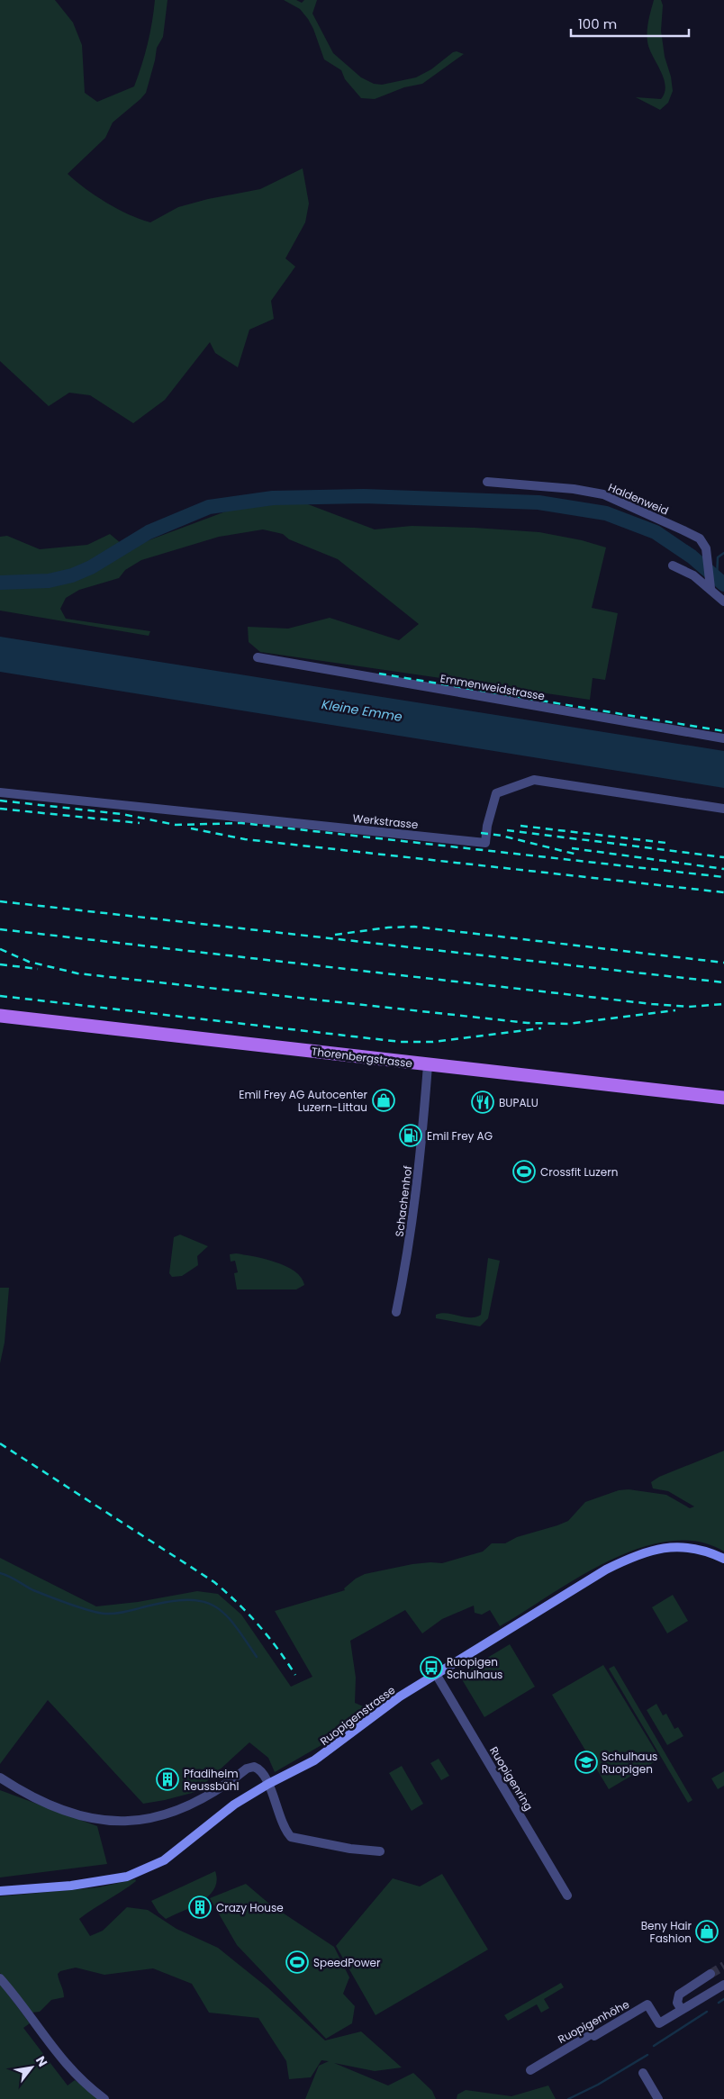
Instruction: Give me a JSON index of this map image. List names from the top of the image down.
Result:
{
  "streets": {
    "main road": ["Thorenbergstrasse"],
    "street": [
      "Haldenweid",
      "Emmenweidstrasse",
      "Werkstrasse",
      "Schachenhof",
      "Ruopigenstrasse",
      "Ruopigenring",
      "Ruopigenhöhe"
    ]
  },
  "crossings": [
    ["Thorenbergstrasse", "Schachenhof"],
    ["Ruopigenstrasse", "Ruopigenring"]
  ],
  "water": ["Kleine Emme"],
  "places": {
    "shop": ["Emil Frey AG Autocenter Luzern-Littau", "Beny Hair Fashion"],
    "restaurant": ["BUPALU"],
    "fuel station": ["Emil Frey AG"],
    "sports": ["Crossfit Luzern", "SpeedPower"],
    "bus stop": ["Ruopigen Schulhaus"],
    "school or university": ["Schulhaus Ruopigen"],
    "building": ["Pfadiheim Reussbühl", "Crazy House"]
  },
  "scale_bar": "100 m",
  "north": "top right"
}
